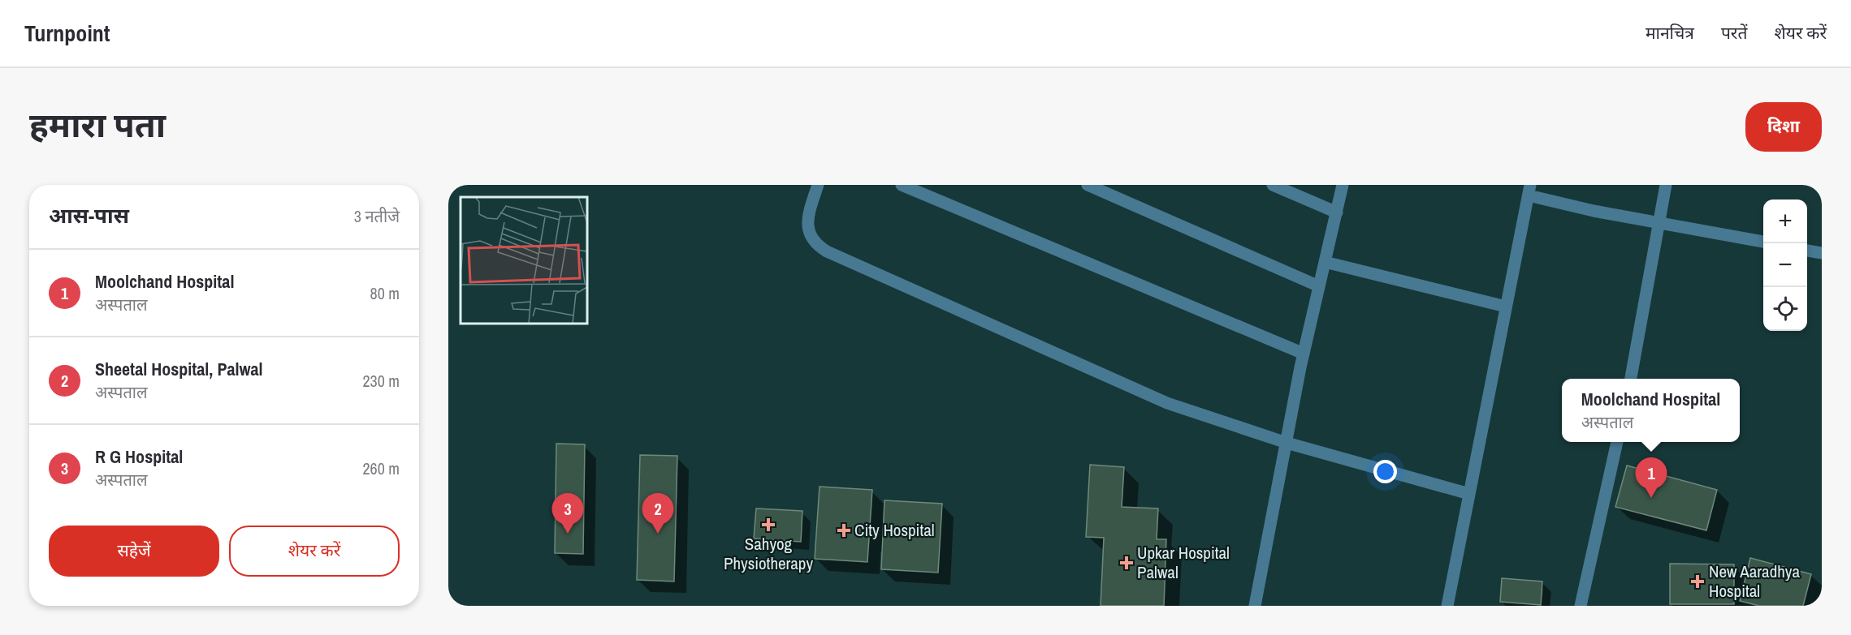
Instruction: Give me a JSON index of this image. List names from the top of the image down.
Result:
{
  "places": {
    "health": [
      "Sahyog Physiotherapy",
      "City Hospital",
      "Upkar Hospital Palwal",
      "New Aaradhya Hospital"
    ]
  },
  "page": {
    "header": "Turnpoint",
    "nav": ["मानचित्र", "परतें", "शेयर करें"],
    "title": "हमारा पता",
    "buttons": [
      "दिशा",
      ["सहेजें", "शेयर करें"]
    ],
    "heading": ["आस-पास", "3 नतीजे"],
    "map_buttons": ["+", "−"],
    "list": [
      {
        "mark": "1",
        "name": "Moolchand Hospital",
        "note": "अस्पताल",
        "value": "80 m"
      },
      {
        "mark": "2",
        "name": "Sheetal Hospital, Palwal",
        "note": "अस्पताल",
        "value": "230 m"
      },
      {
        "mark": "3",
        "name": "R G Hospital",
        "note": "अस्पताल",
        "value": "260 m"
      }
    ],
    "popup": ["Moolchand Hospital", "अस्पताल"],
    "pins": ["1", "2", "3"]
  }
}
